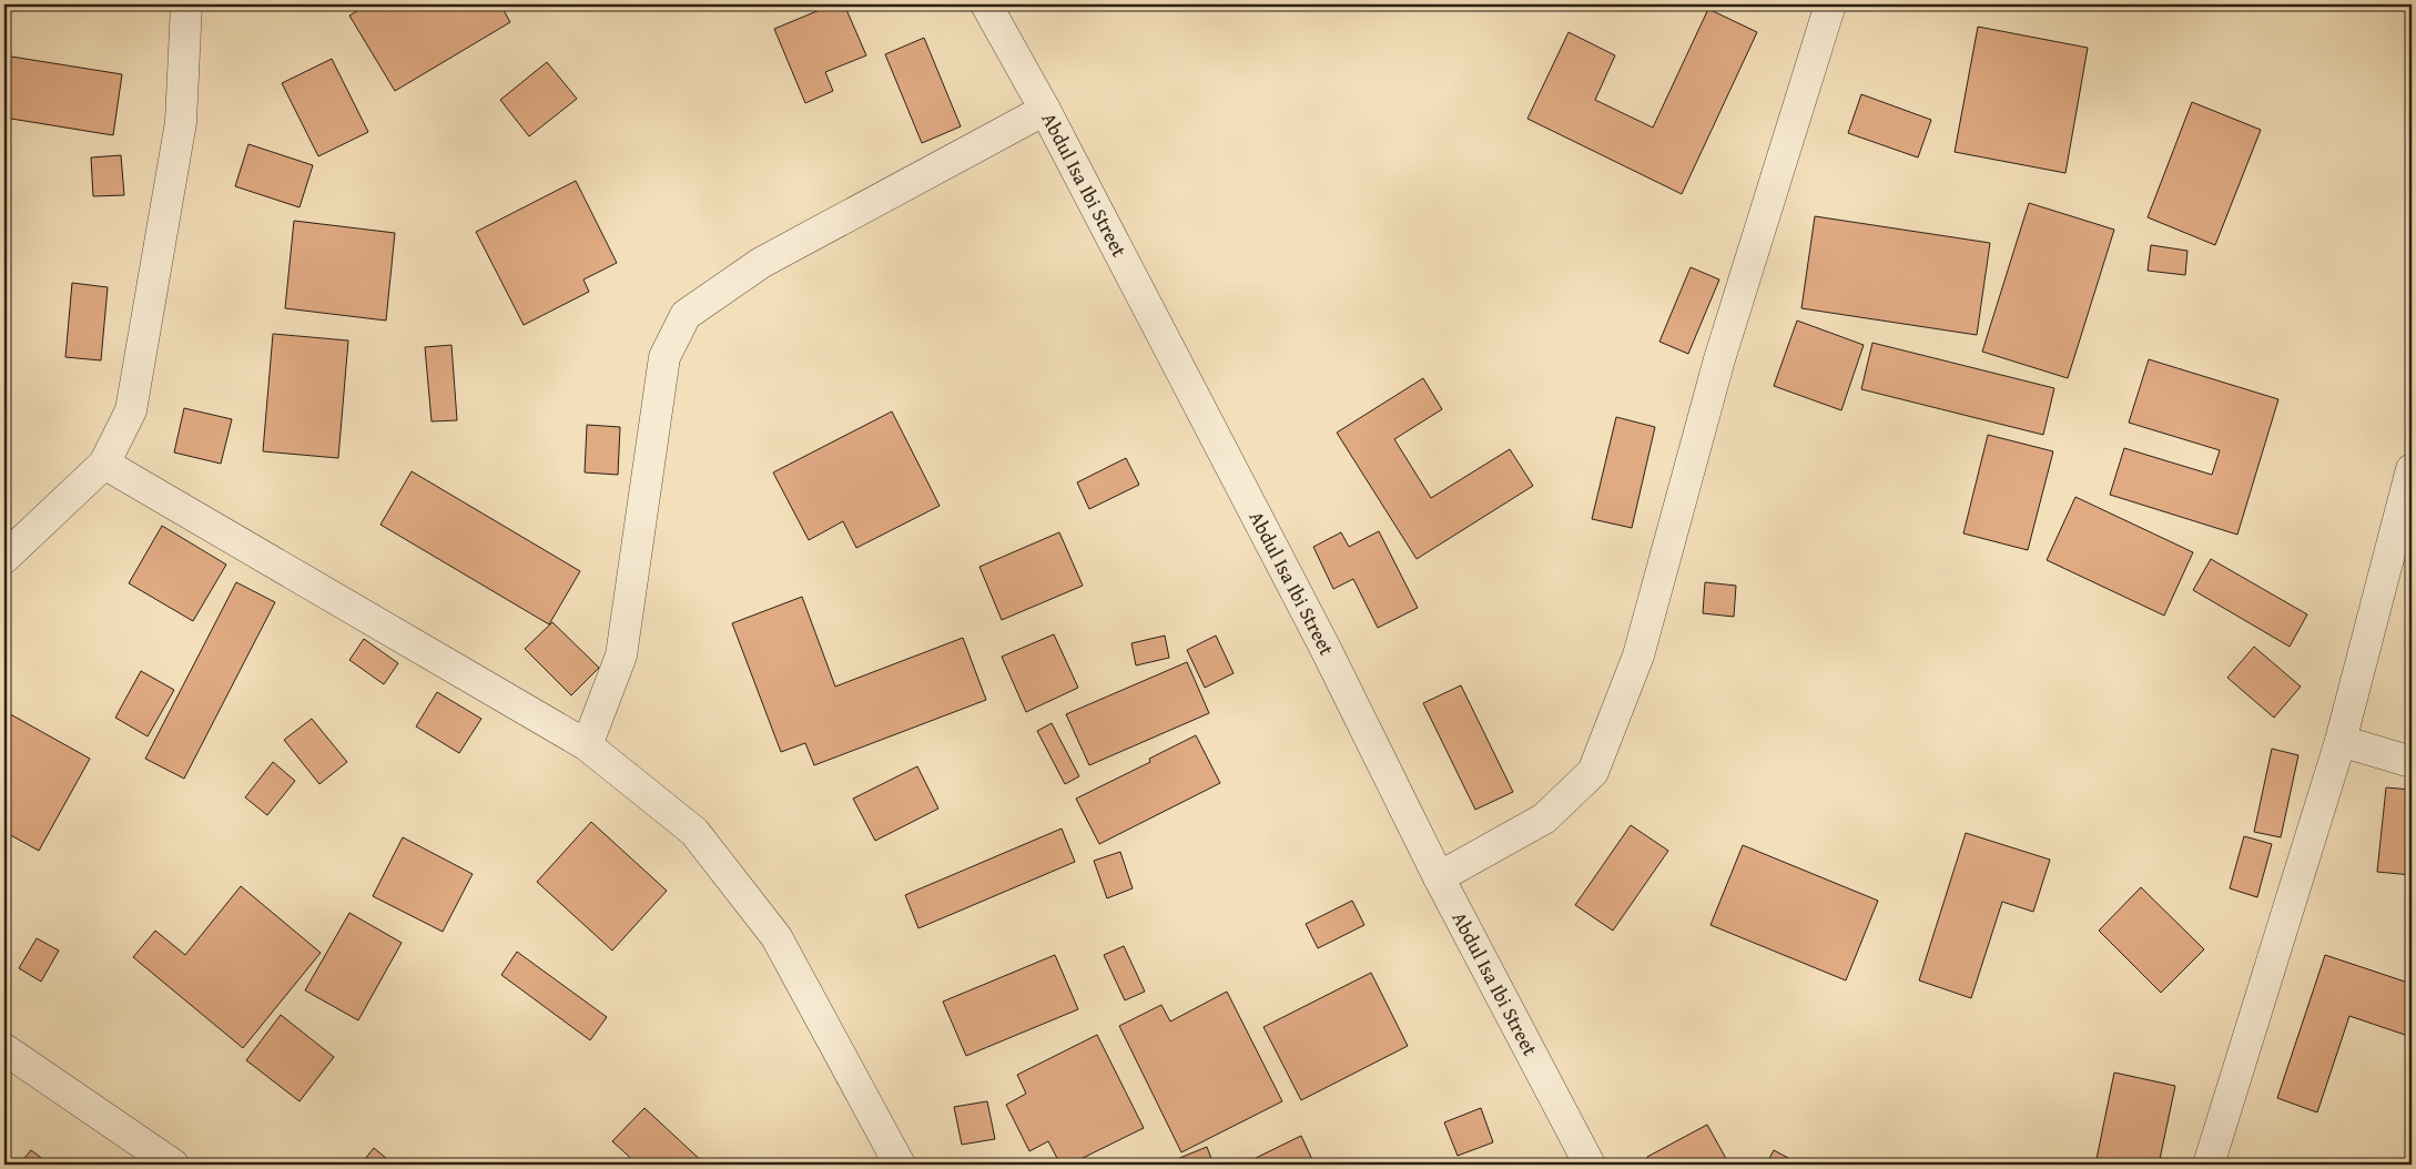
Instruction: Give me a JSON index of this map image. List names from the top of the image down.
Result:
{
  "streets": {
    "street": ["Abdul Isa Ibi Street"]
  }
}
